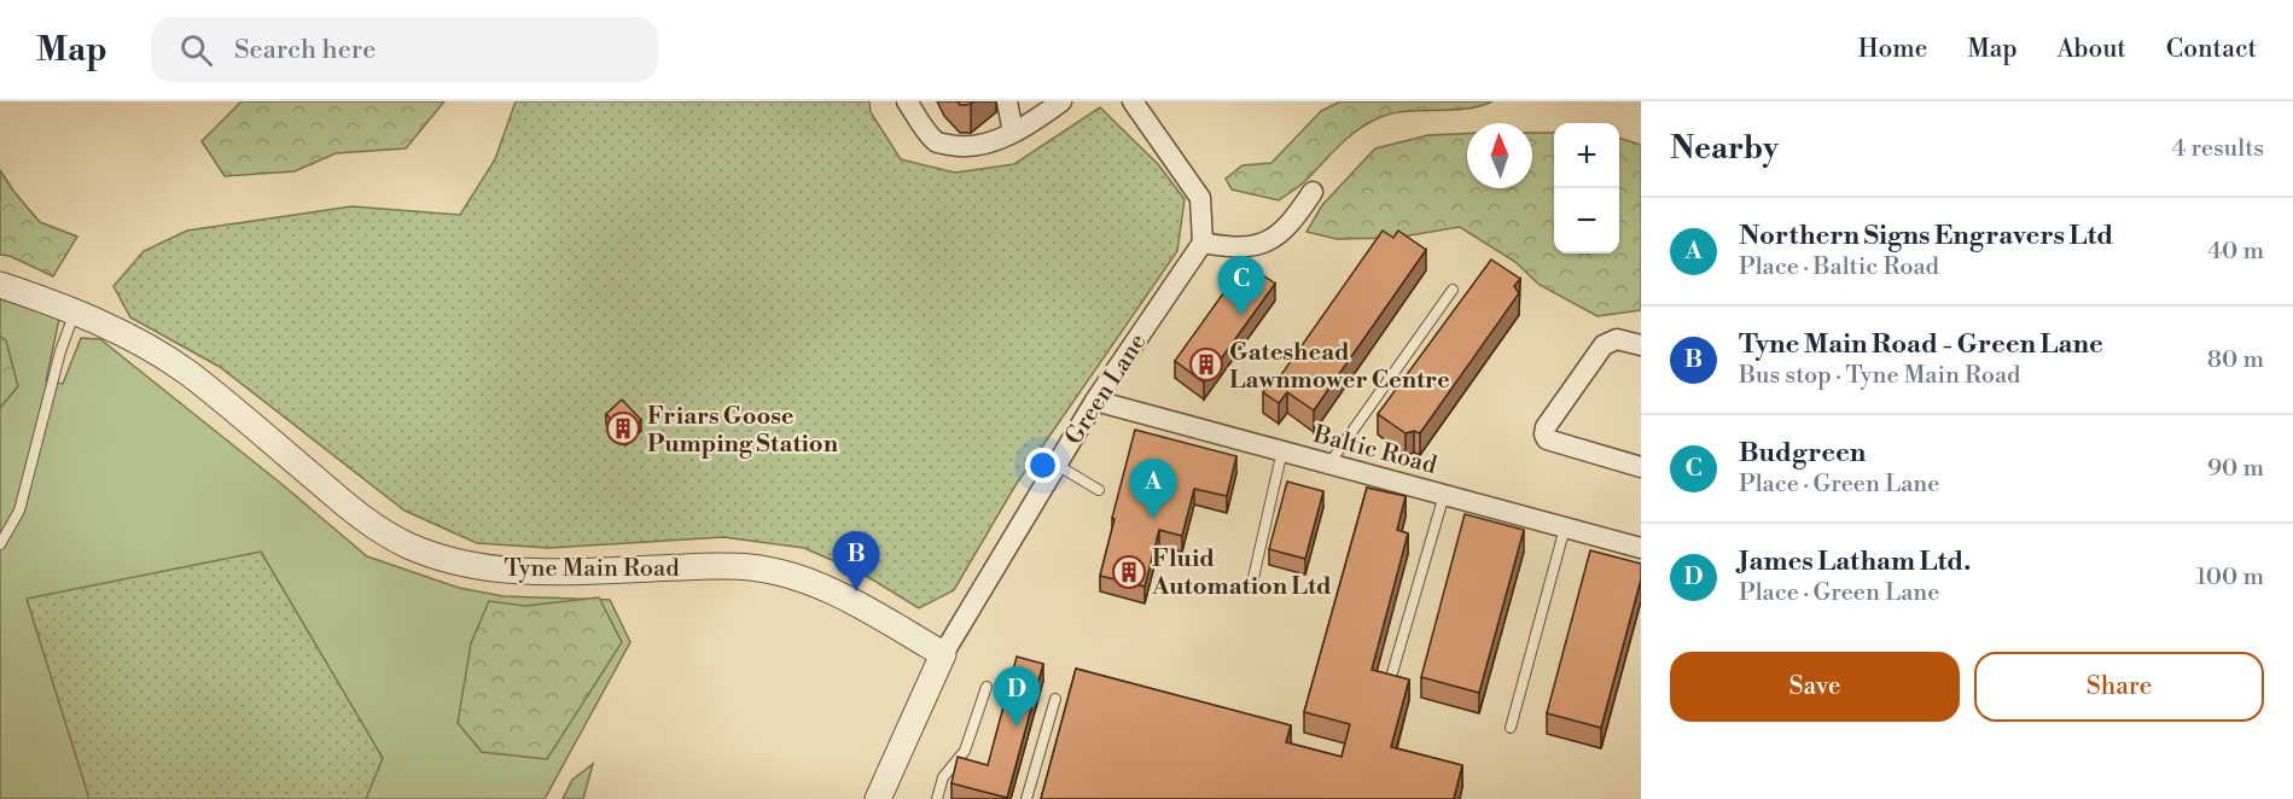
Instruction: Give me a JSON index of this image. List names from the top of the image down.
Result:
{
  "streets": {
    "street": ["Green Lane", "Baltic Road", "Tyne Main Road"]
  },
  "crossings": [
    ["Green Lane", "Baltic Road"],
    ["Green Lane", "Tyne Main Road"]
  ],
  "places": {
    "building": ["Gateshead Lawnmower Centre", "Friars Goose Pumping Station", "Fluid Automation Ltd"]
  },
  "north": "top",
  "page": {
    "header": "Map",
    "search": "Search here",
    "nav": [
      "Home",
      "Map",
      "About",
      "Contact"
    ],
    "heading": ["Nearby", "4 results"],
    "map_buttons": ["+", "−"],
    "list": [
      {
        "mark": "A",
        "name": "Northern Signs Engravers Ltd",
        "note": "Place · Baltic Road",
        "value": "40 m"
      },
      {
        "mark": "B",
        "name": "Tyne Main Road - Green Lane",
        "note": "Bus stop · Tyne Main Road",
        "value": "80 m"
      },
      {
        "mark": "C",
        "name": "Budgreen",
        "note": "Place · Green Lane",
        "value": "90 m"
      },
      {
        "mark": "D",
        "name": "James Latham Ltd.",
        "note": "Place · Green Lane",
        "value": "100 m"
      }
    ],
    "pins": [
      "C",
      "A",
      "B",
      "D"
    ],
    "buttons": ["Save", "Share"]
  }
}
